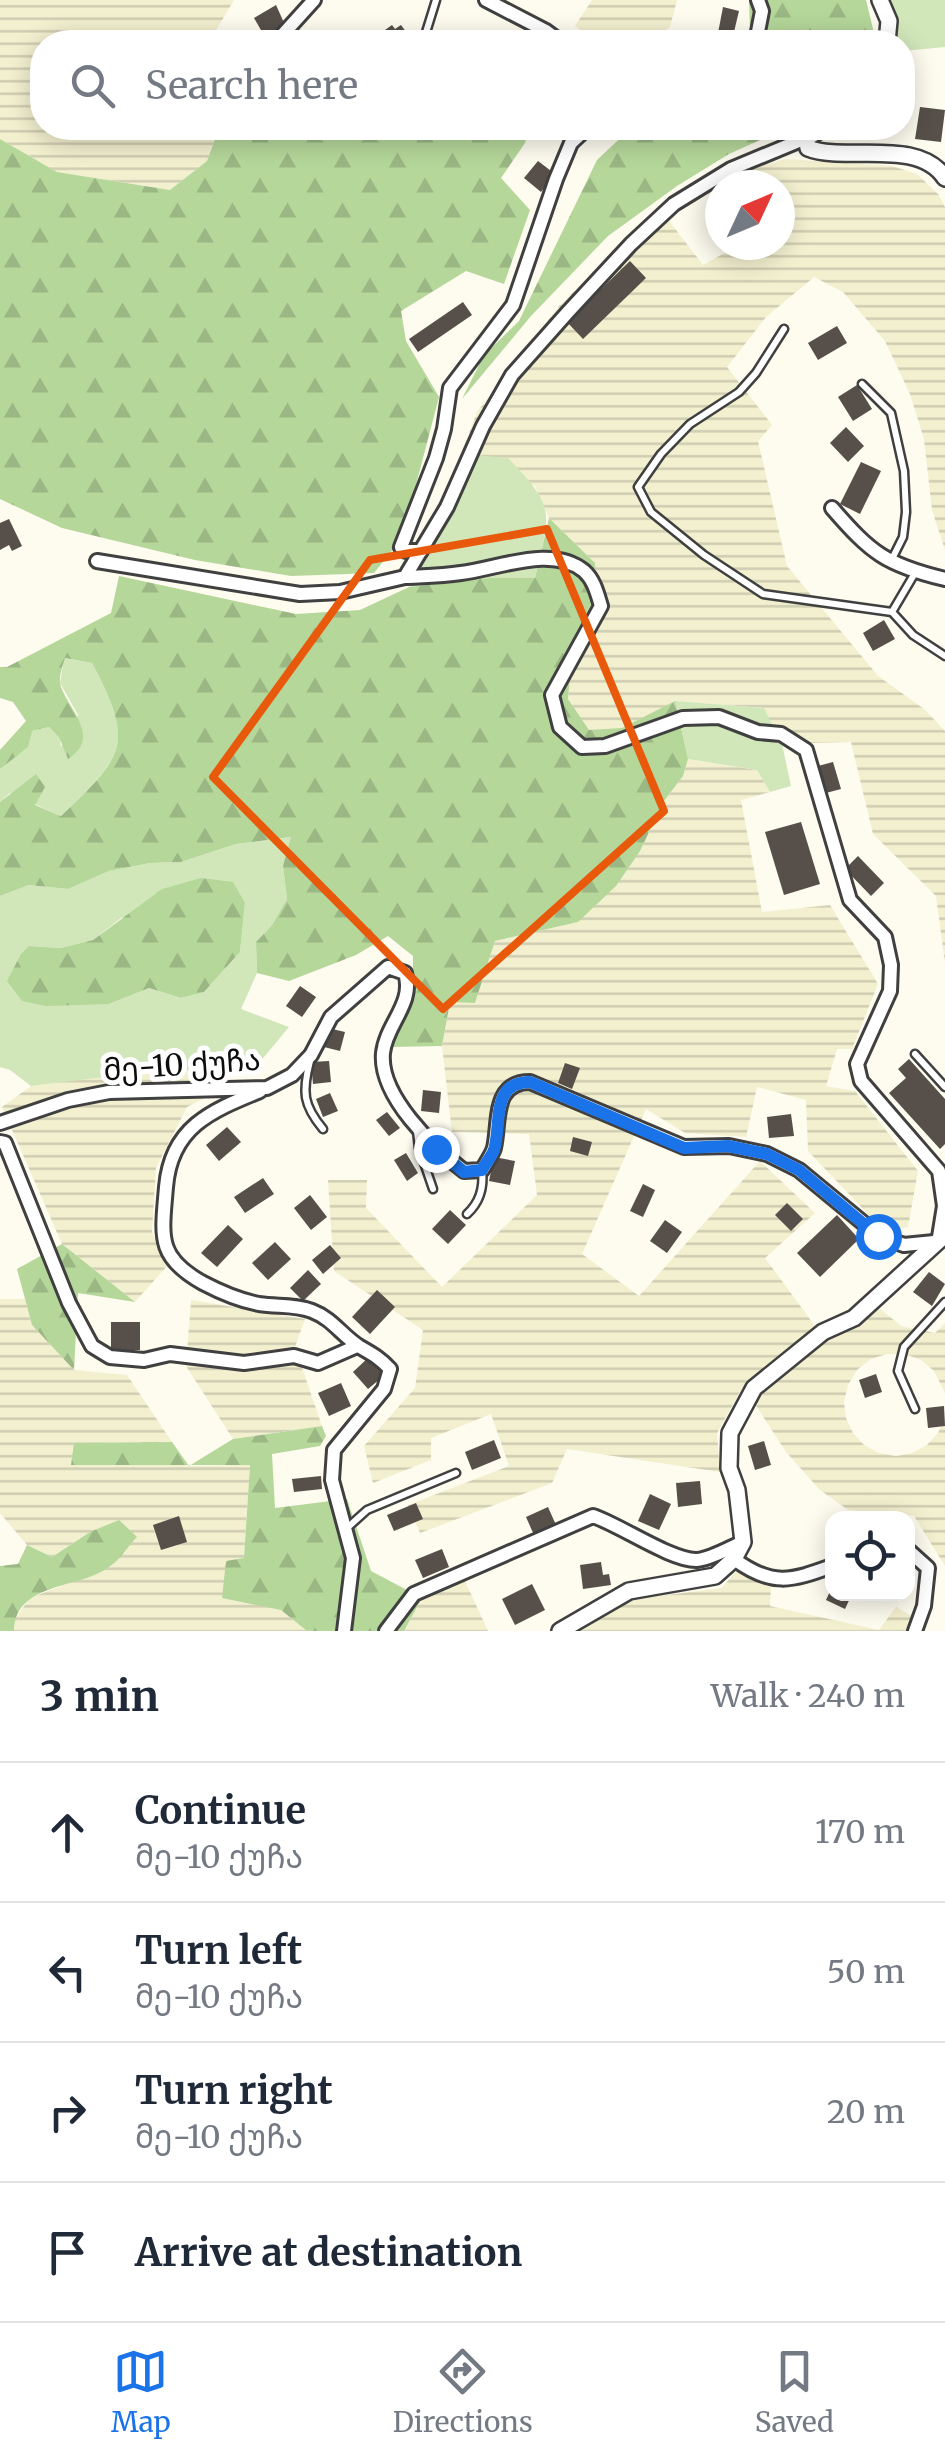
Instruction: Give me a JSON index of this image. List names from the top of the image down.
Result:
{
  "streets": {
    "street": ["მე-10 ქუჩა"]
  },
  "north": "top right",
  "page": {
    "search": "Search here",
    "heading": ["3 min", "Walk · 240 m"],
    "list": [
      ["Continue", "მე-10 ქუჩა", "170 m"],
      ["Turn left", "მე-10 ქუჩა", "50 m"],
      ["Turn right", "მე-10 ქუჩა", "20 m"],
      "Arrive at destination"
    ],
    "nav": ["Map", "Directions", "Saved"]
  }
}
